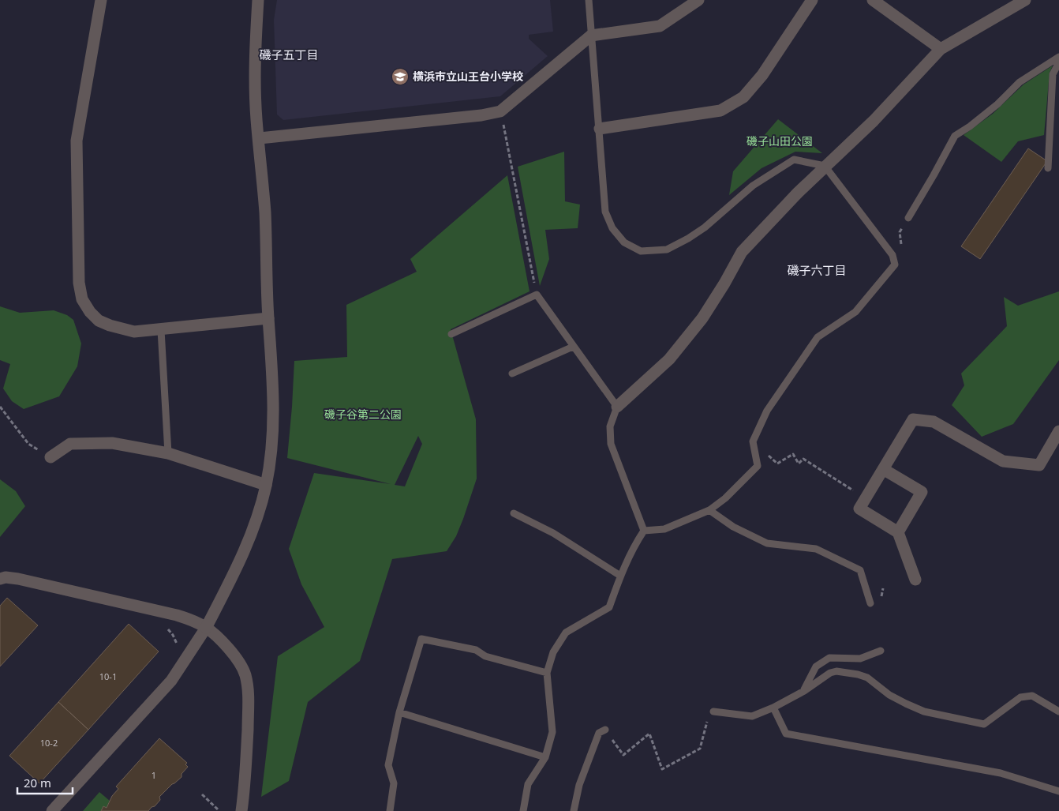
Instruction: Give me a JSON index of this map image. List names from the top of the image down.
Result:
{
  "districts": ["磯子五丁目", "磯子六丁目"],
  "parks": ["磯子山田公園", "磯子谷第二公園"],
  "places": {
    "school or university": ["横浜市立山王台小学校"]
  },
  "house_numbers": ["10-1", "10-2", "1"],
  "scale_bar": "20 m"
}
